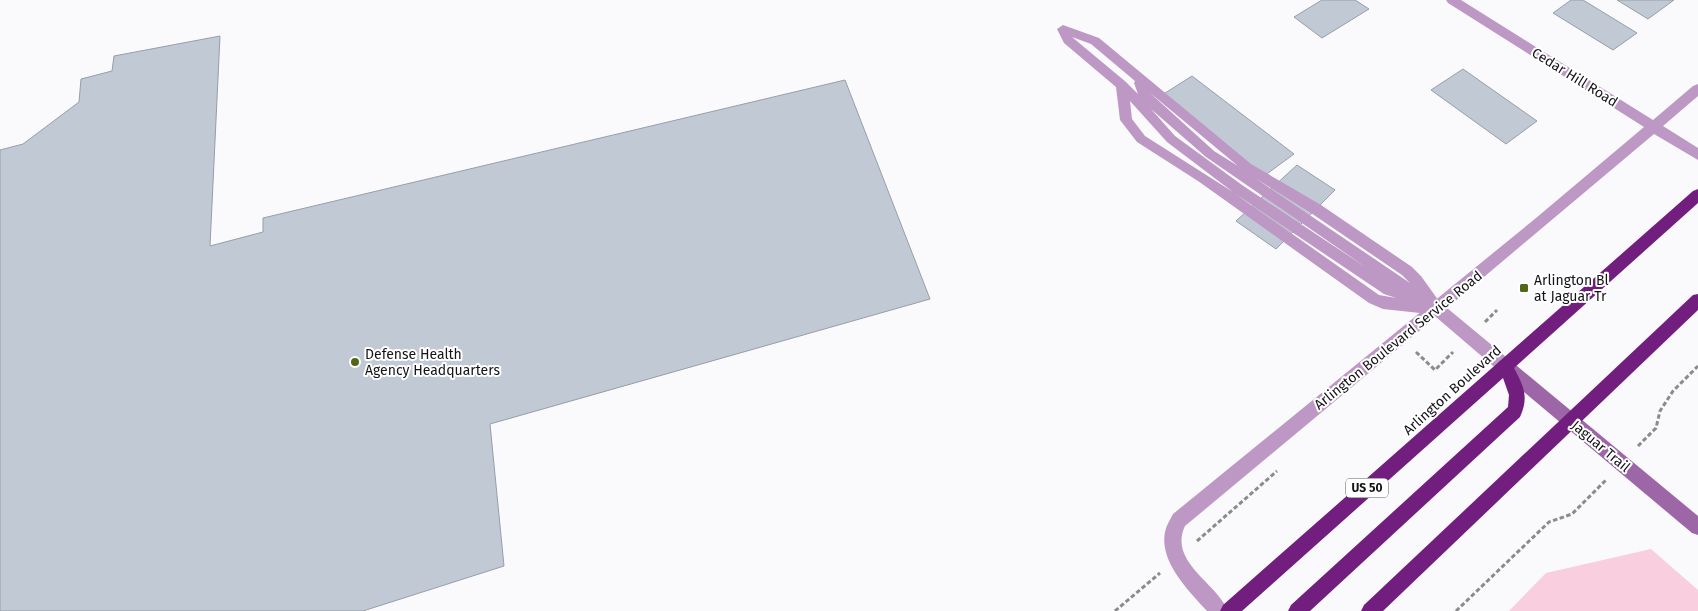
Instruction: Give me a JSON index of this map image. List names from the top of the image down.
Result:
{
  "streets": {
    "highway": ["Arlington Boulevard", "US 50"],
    "street": ["Cedar Hill Road", "Arlington Boulevard Service Road", "Jaguar Trail"]
  },
  "crossings": [
    ["Cedar Hill Road", "Arlington Boulevard Service Road"],
    ["Arlington Boulevard", "Jaguar Trail"]
  ],
  "places": {
    "transit": ["Arlington Bl at Jaguar Tr"],
    "other": ["Defense Health Agency Headquarters"]
  }
}
